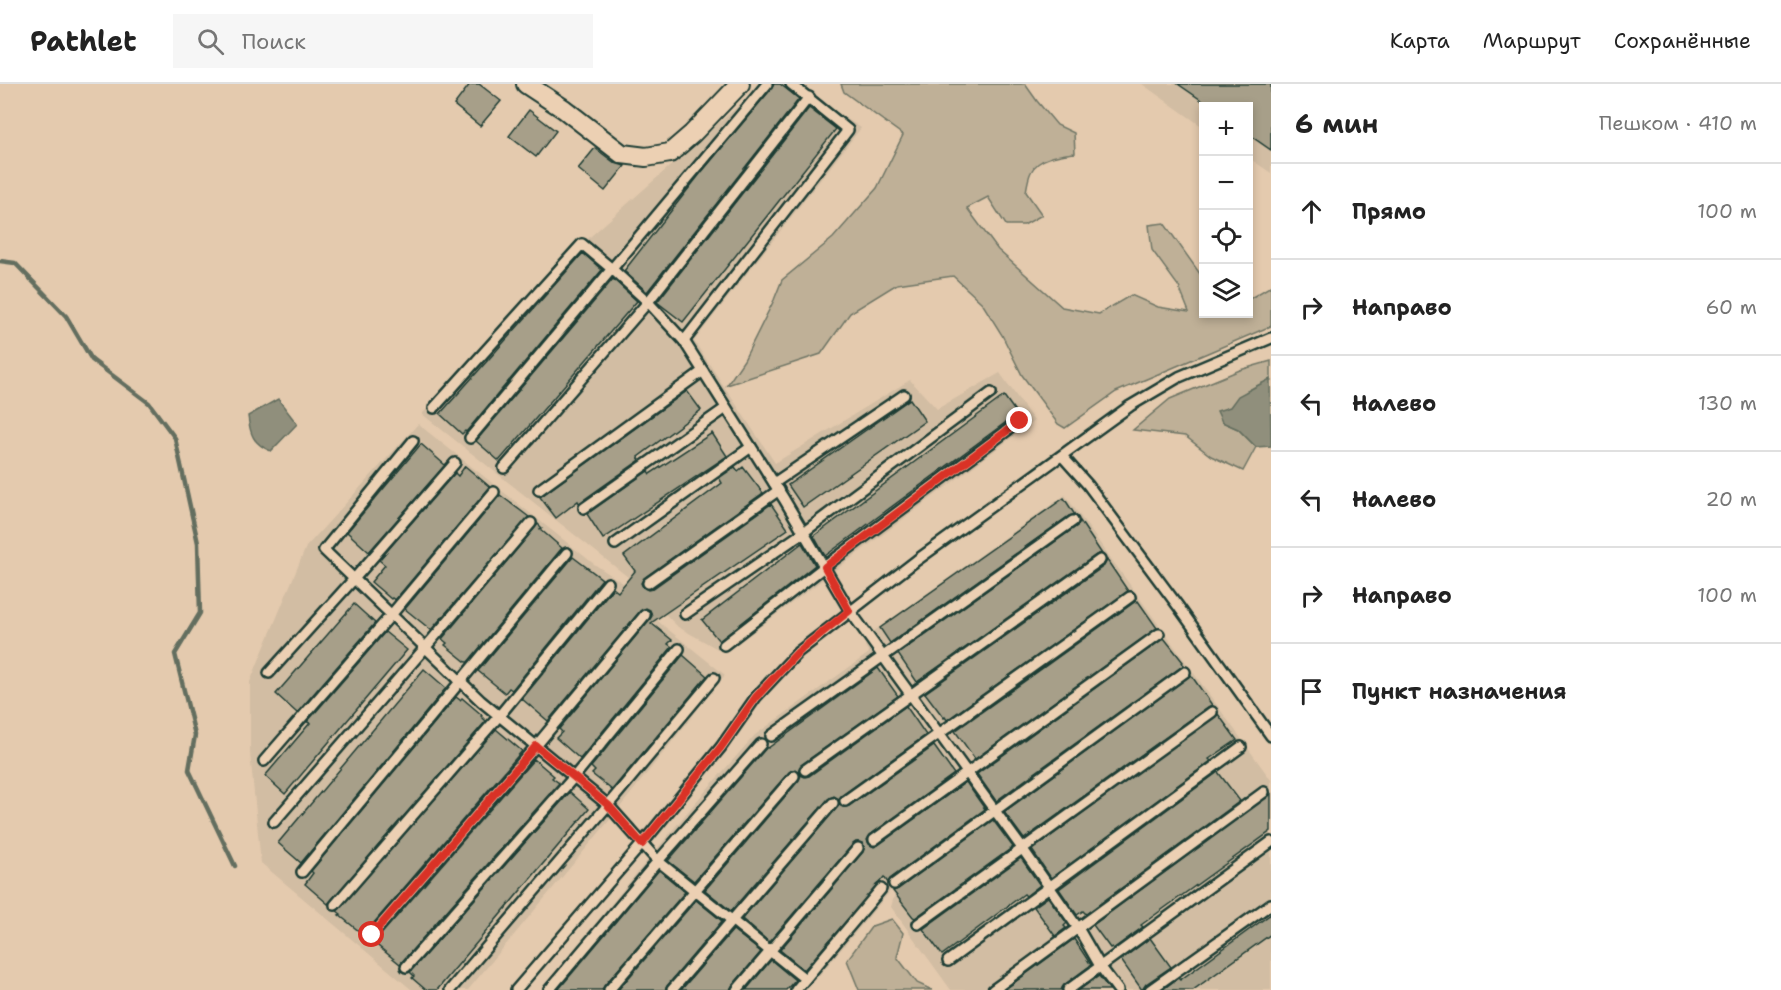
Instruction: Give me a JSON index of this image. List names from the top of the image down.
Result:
{
  "page": {
    "header": "Pathlet",
    "search": "Поиск",
    "nav": ["Карта", "Маршрут", "Сохранённые"],
    "heading": ["6 мин", "Пешком · 410 m"],
    "map_buttons": ["+", "−"],
    "list": [
      ["Прямо", "100 m"],
      ["Направо", "60 m"],
      ["Налево", "130 m"],
      ["Налево", "20 m"],
      ["Направо", "100 m"],
      "Пункт назначения"
    ]
  }
}
